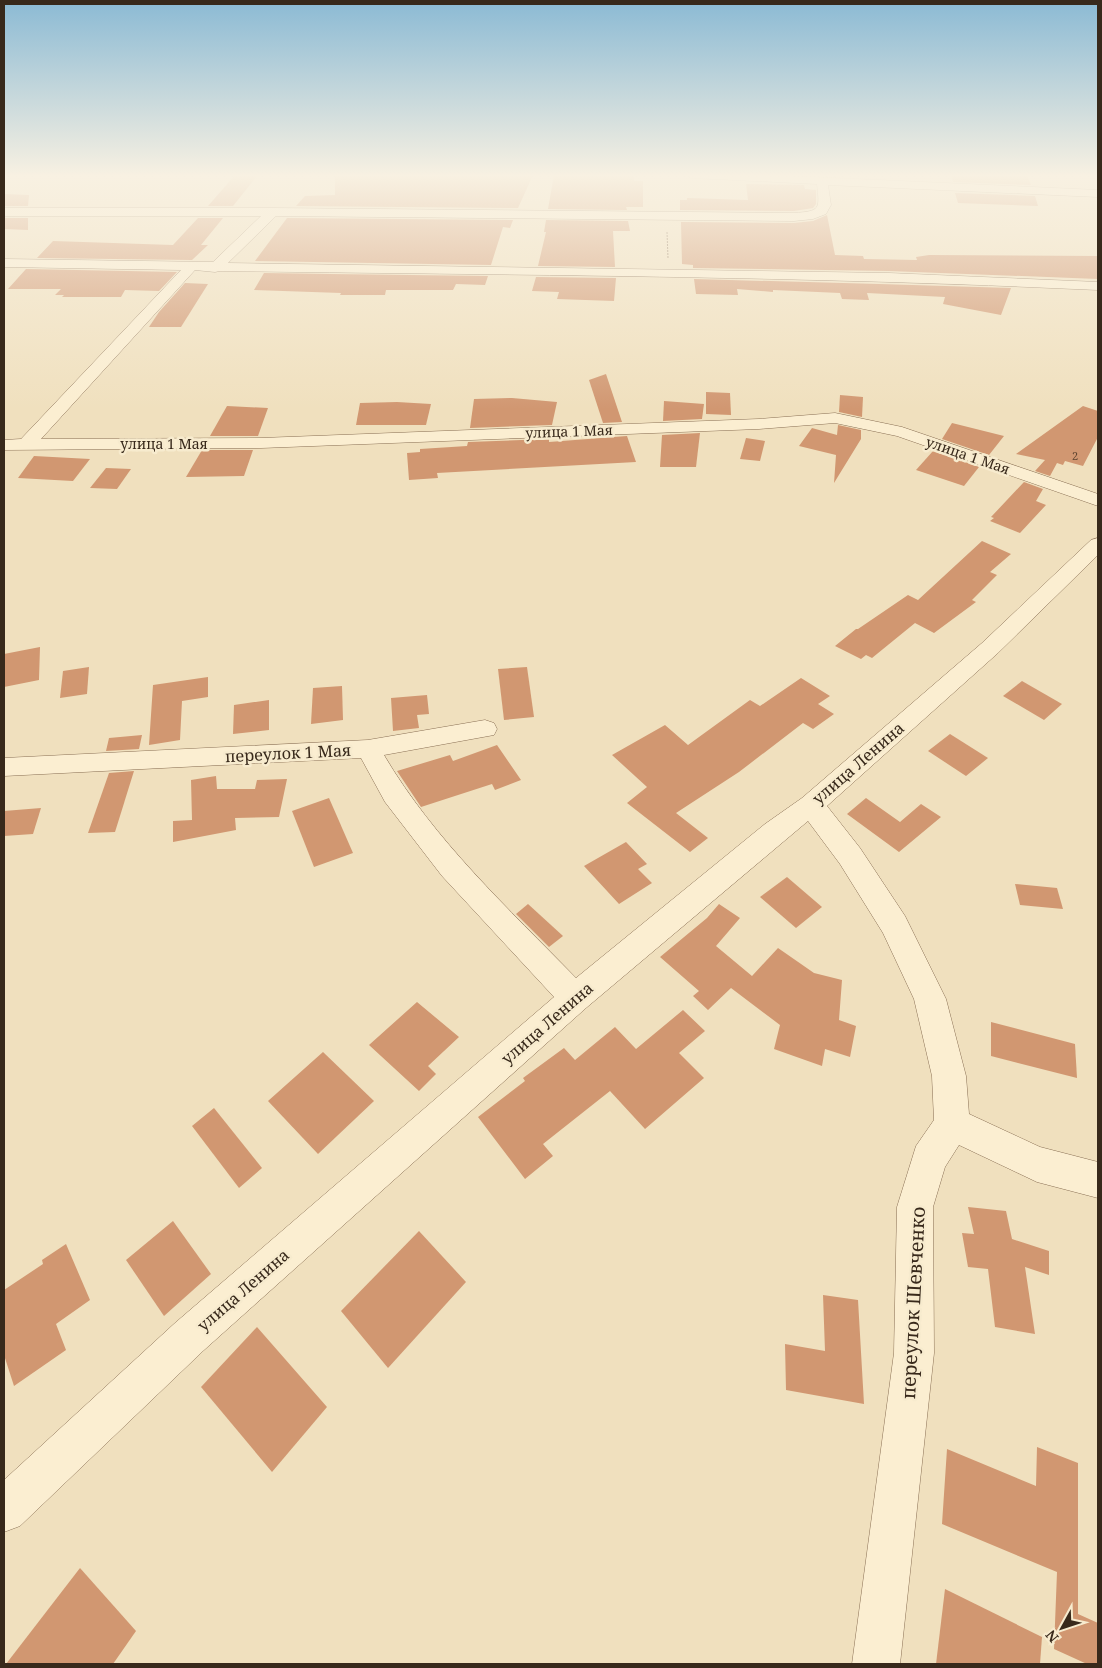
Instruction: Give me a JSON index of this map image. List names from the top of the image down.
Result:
{
  "streets": {
    "street": [
      "улица 1 Мая",
      "переулок 1 Мая",
      "улица Ленина",
      "переулок Шевченко"
    ]
  },
  "crossings": [
    ["переулок 1 Мая", "улица Ленина"]
  ],
  "house_numbers": ["2"],
  "north": "bottom left"
}
